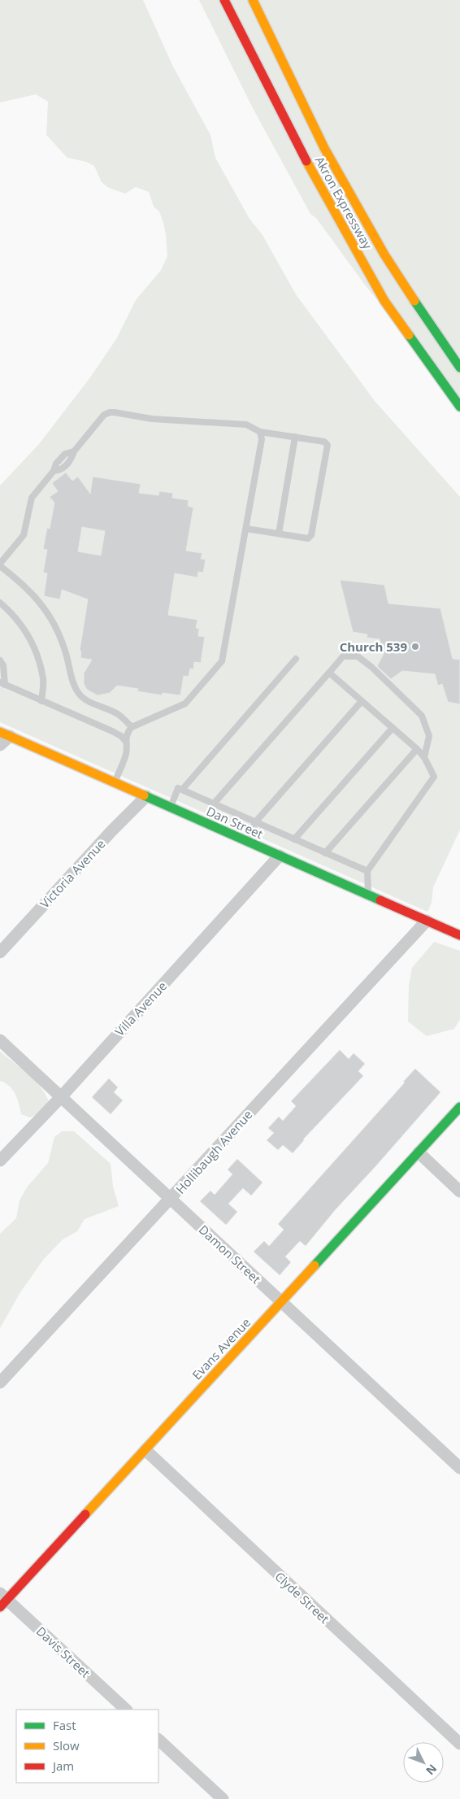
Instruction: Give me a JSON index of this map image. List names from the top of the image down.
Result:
{
  "streets": {
    "main road": ["Akron Expressway", "Dan Street", "Evans Avenue"],
    "street": [
      "Victoria Avenue",
      "Villa Avenue",
      "Hollibaugh Avenue",
      "Damon Street",
      "Clyde Street",
      "Davis Street"
    ]
  },
  "crossings": [
    ["Dan Street", "Victoria Avenue"],
    ["Dan Street", "Villa Avenue"],
    ["Dan Street", "Hollibaugh Avenue"],
    ["Villa Avenue", "Damon Street"],
    ["Hollibaugh Avenue", "Damon Street"],
    ["Damon Street", "Evans Avenue"],
    ["Evans Avenue", "Clyde Street"],
    ["Evans Avenue", "Davis Street"]
  ],
  "places": ["Church 539"],
  "legend": ["Fast", "Slow", "Jam"],
  "north": "bottom right"
}
